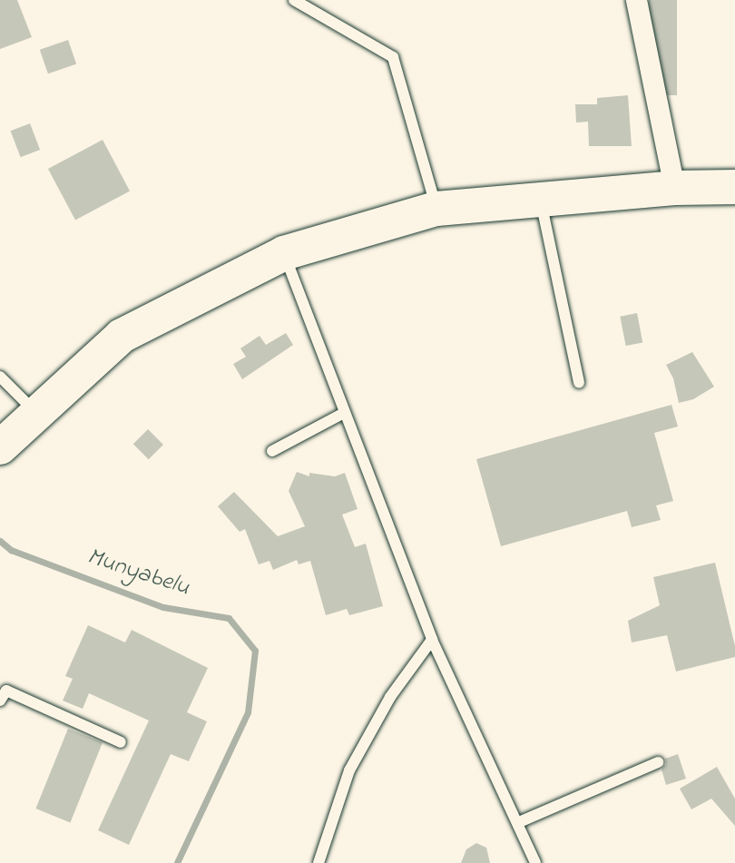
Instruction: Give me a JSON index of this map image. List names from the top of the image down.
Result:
{
  "water": ["Munyabelu"]
}
